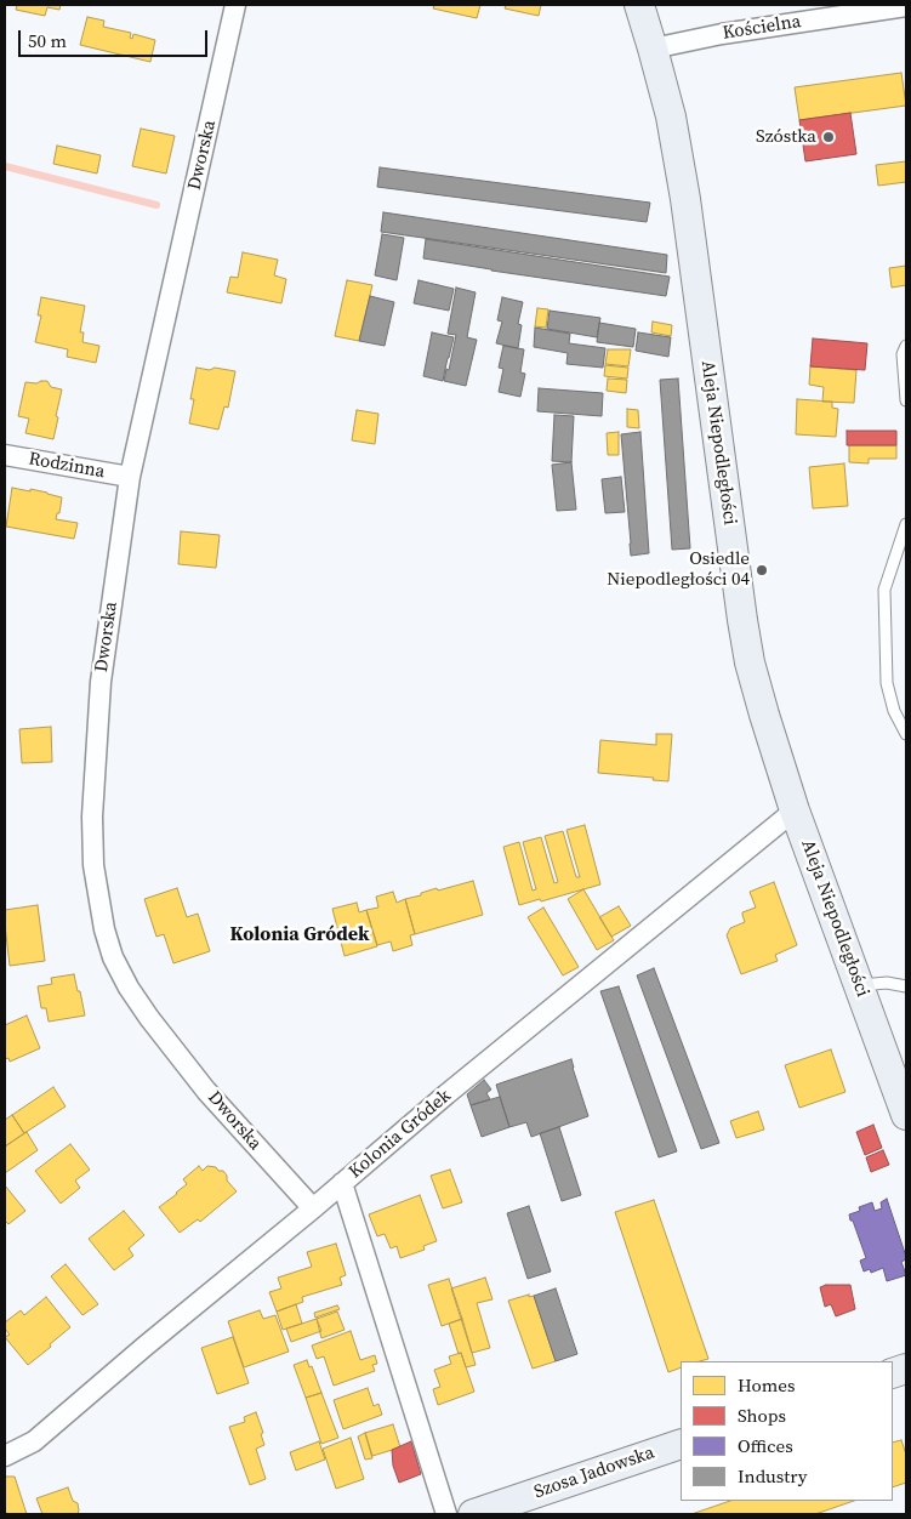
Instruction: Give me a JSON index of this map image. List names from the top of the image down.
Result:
{
  "streets": {
    "main road": ["Aleja Niepodległości", "Szosa Jadowska"],
    "street": [
      "Kościelna",
      "Dworska",
      "Rodzinna",
      "Kolonia Gródek"
    ]
  },
  "crossings": [
    ["Kościelna", "Aleja Niepodległości"],
    ["Dworska", "Rodzinna"],
    ["Dworska", "Kolonia Gródek"],
    ["Aleja Niepodległości", "Kolonia Gródek"]
  ],
  "districts": ["Kolonia Gródek"],
  "places": ["Szóstka", "Osiedle Niepodległości 04"],
  "legend": [
    "Homes",
    "Shops",
    "Offices",
    "Industry"
  ],
  "scale_bar": "50 m"
}
